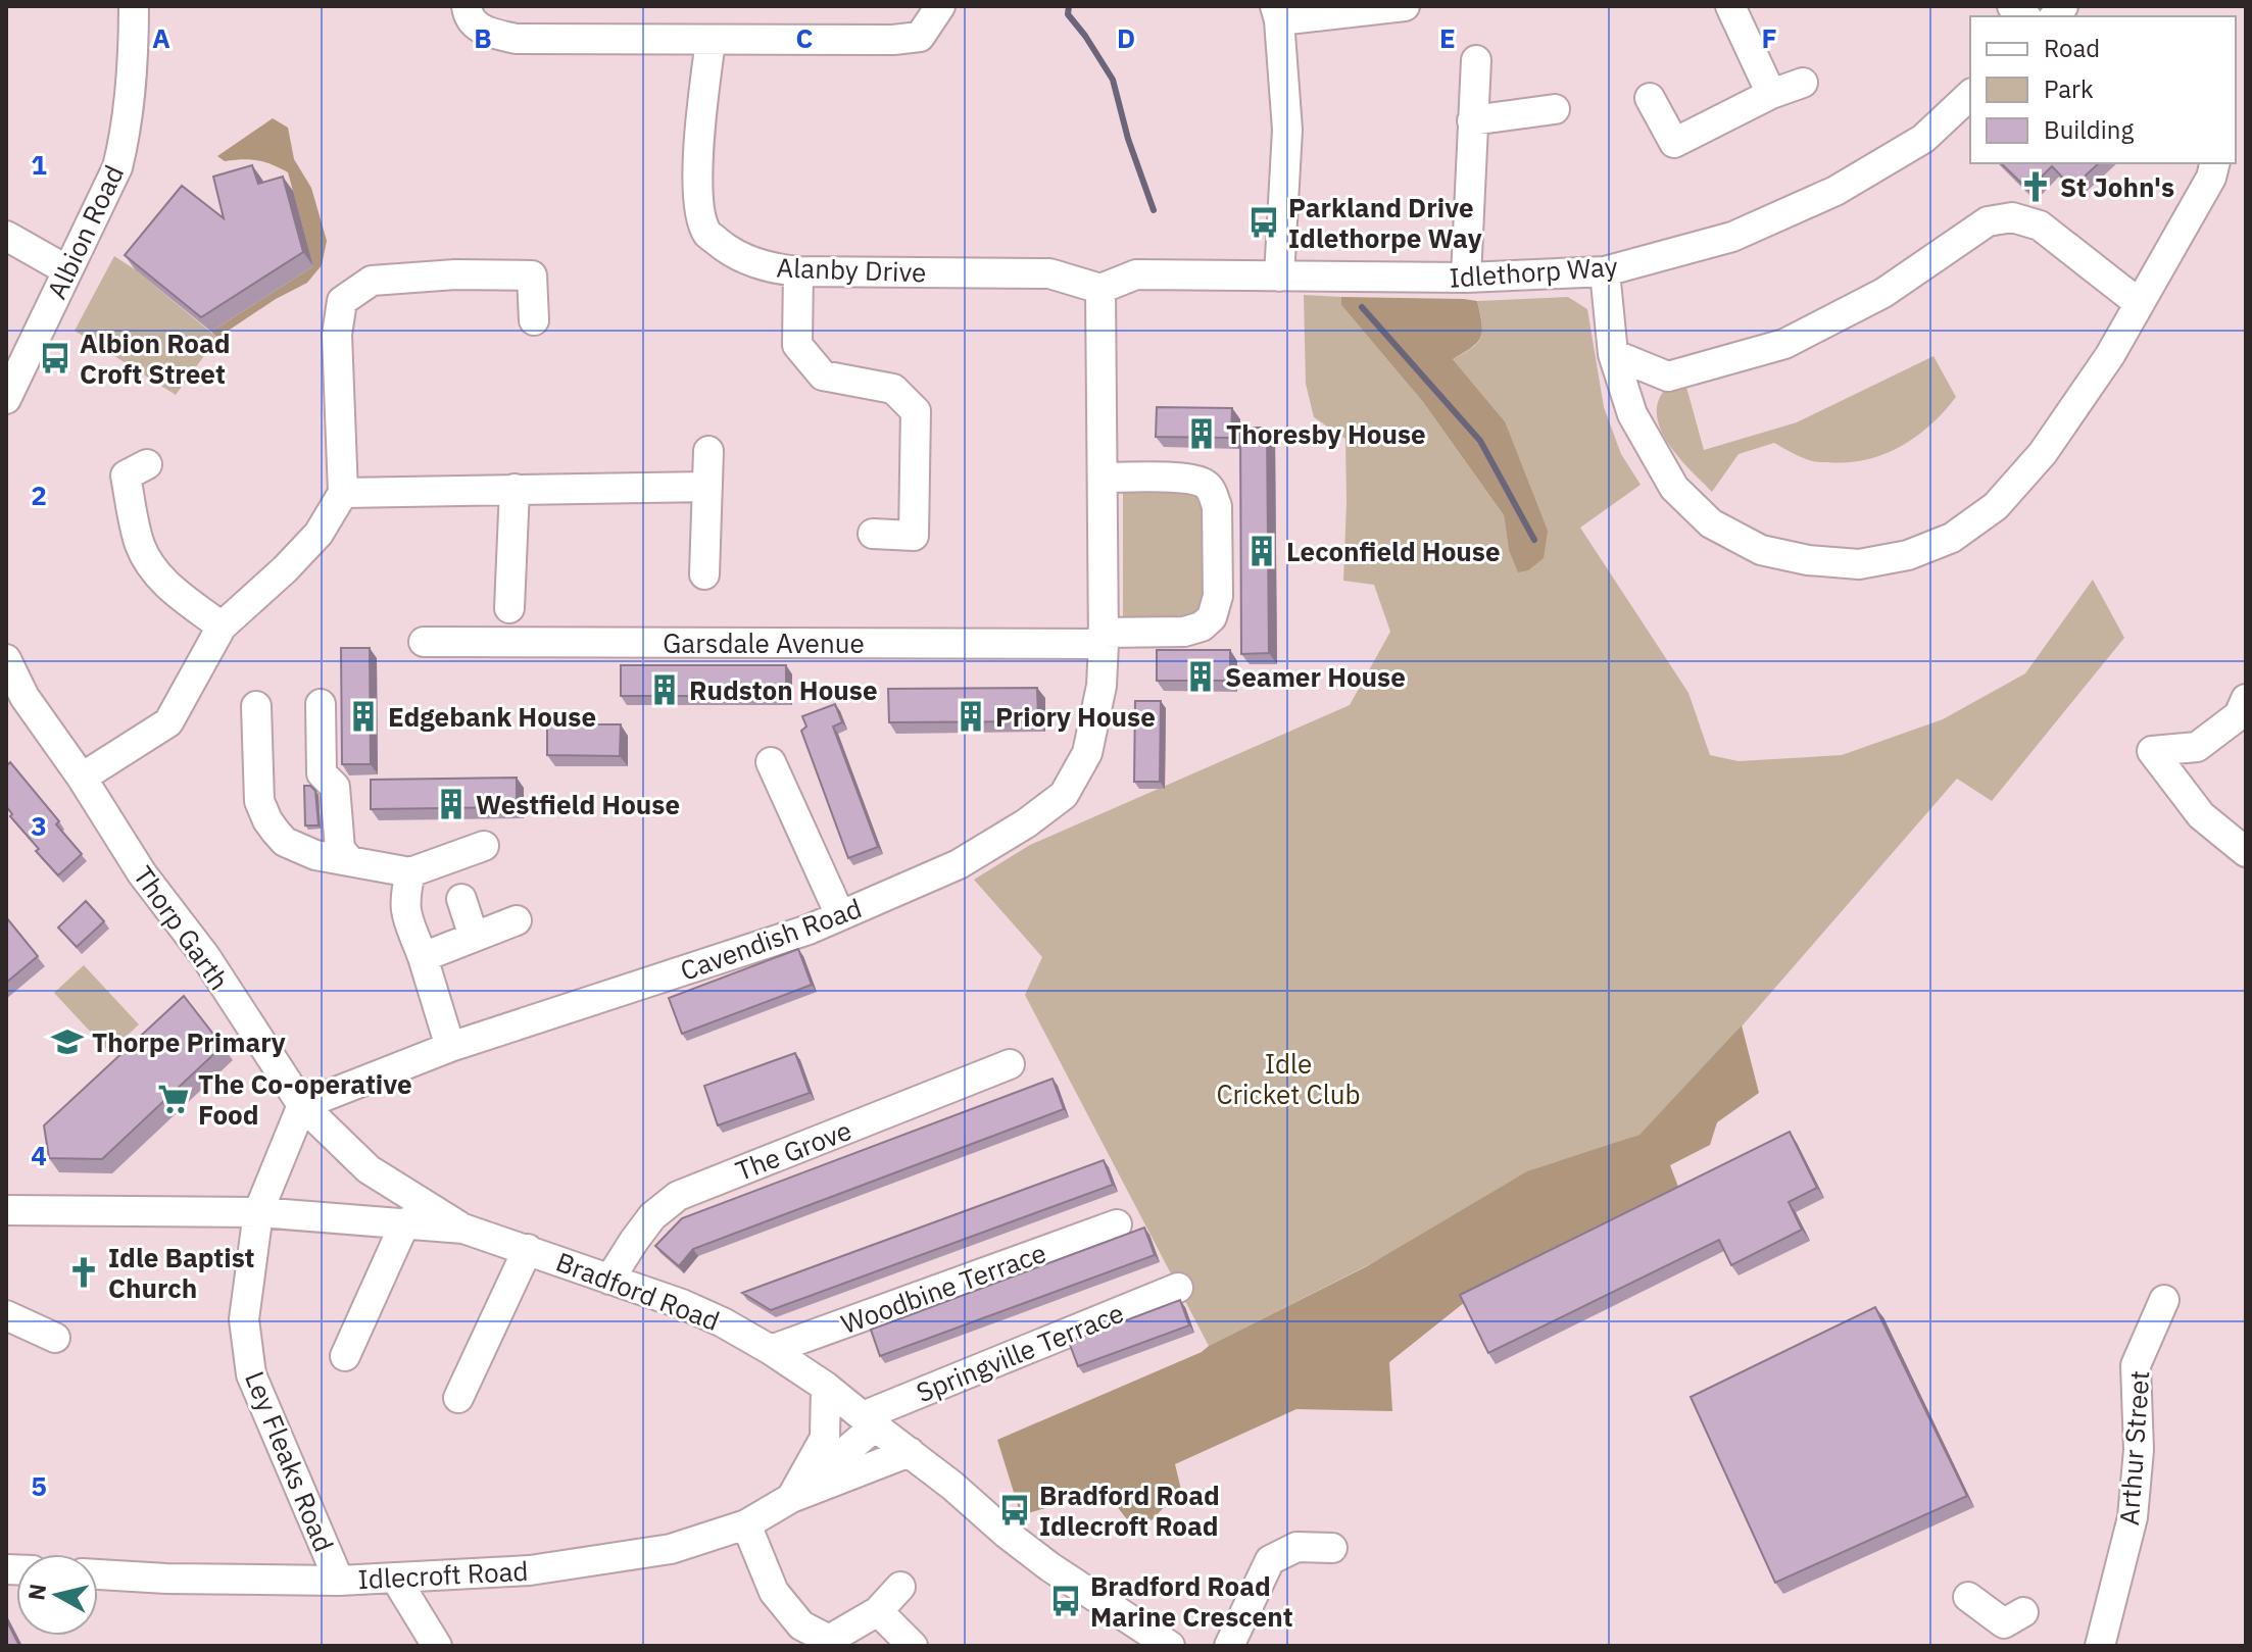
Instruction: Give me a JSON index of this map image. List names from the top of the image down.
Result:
{
  "streets": {
    "street": [
      "Albion Road",
      "Alanby Drive",
      "Idlethorp Way",
      "Garsdale Avenue",
      "Thorp Garth",
      "Cavendish Road",
      "The Grove",
      "Woodbine Terrace",
      "Bradford Road",
      "Springville Terrace",
      "Arthur Street",
      "Ley Fleaks Road",
      "Idlecroft Road"
    ]
  },
  "crossings": [
    ["Alanby Drive", "Idlethorp Way"],
    ["Alanby Drive", "Cavendish Road"],
    ["Idlethorp Way", "Cavendish Road"],
    ["Garsdale Avenue", "Cavendish Road"],
    ["Thorp Garth", "Cavendish Road"],
    ["Thorp Garth", "Bradford Road"],
    ["Thorp Garth", "Ley Fleaks Road"],
    ["Cavendish Road", "Ley Fleaks Road"],
    ["The Grove", "Bradford Road"],
    ["Woodbine Terrace", "Bradford Road"],
    ["Bradford Road", "Springville Terrace"],
    ["Bradford Road", "Ley Fleaks Road"],
    ["Bradford Road", "Idlecroft Road"],
    ["Springville Terrace", "Idlecroft Road"],
    ["Ley Fleaks Road", "Idlecroft Road"]
  ],
  "parks": ["Idle Cricket Club"],
  "places": {
    "church": ["St John's", "Idle Baptist Church"],
    "bus stop": [
      "Parkland Drive Idlethorpe Way",
      "Albion Road Croft Street",
      "Bradford Road Idlecroft Road",
      "Bradford Road Marine Crescent"
    ],
    "building": [
      "Thoresby House",
      "Leconfield House",
      "Seamer House",
      "Rudston House",
      "Edgebank House",
      "Priory House",
      "Westfield House"
    ],
    "school or university": ["Thorpe Primary"],
    "supermarket": ["The Co-operative Food"]
  },
  "legend": ["Road", "Park", "Building"],
  "north": "left",
  "grid": {
    "columns": [
      "A",
      "B",
      "C",
      "D",
      "E",
      "F"
    ],
    "rows": [
      "1",
      "2",
      "3",
      "4",
      "5"
    ]
  }
}
